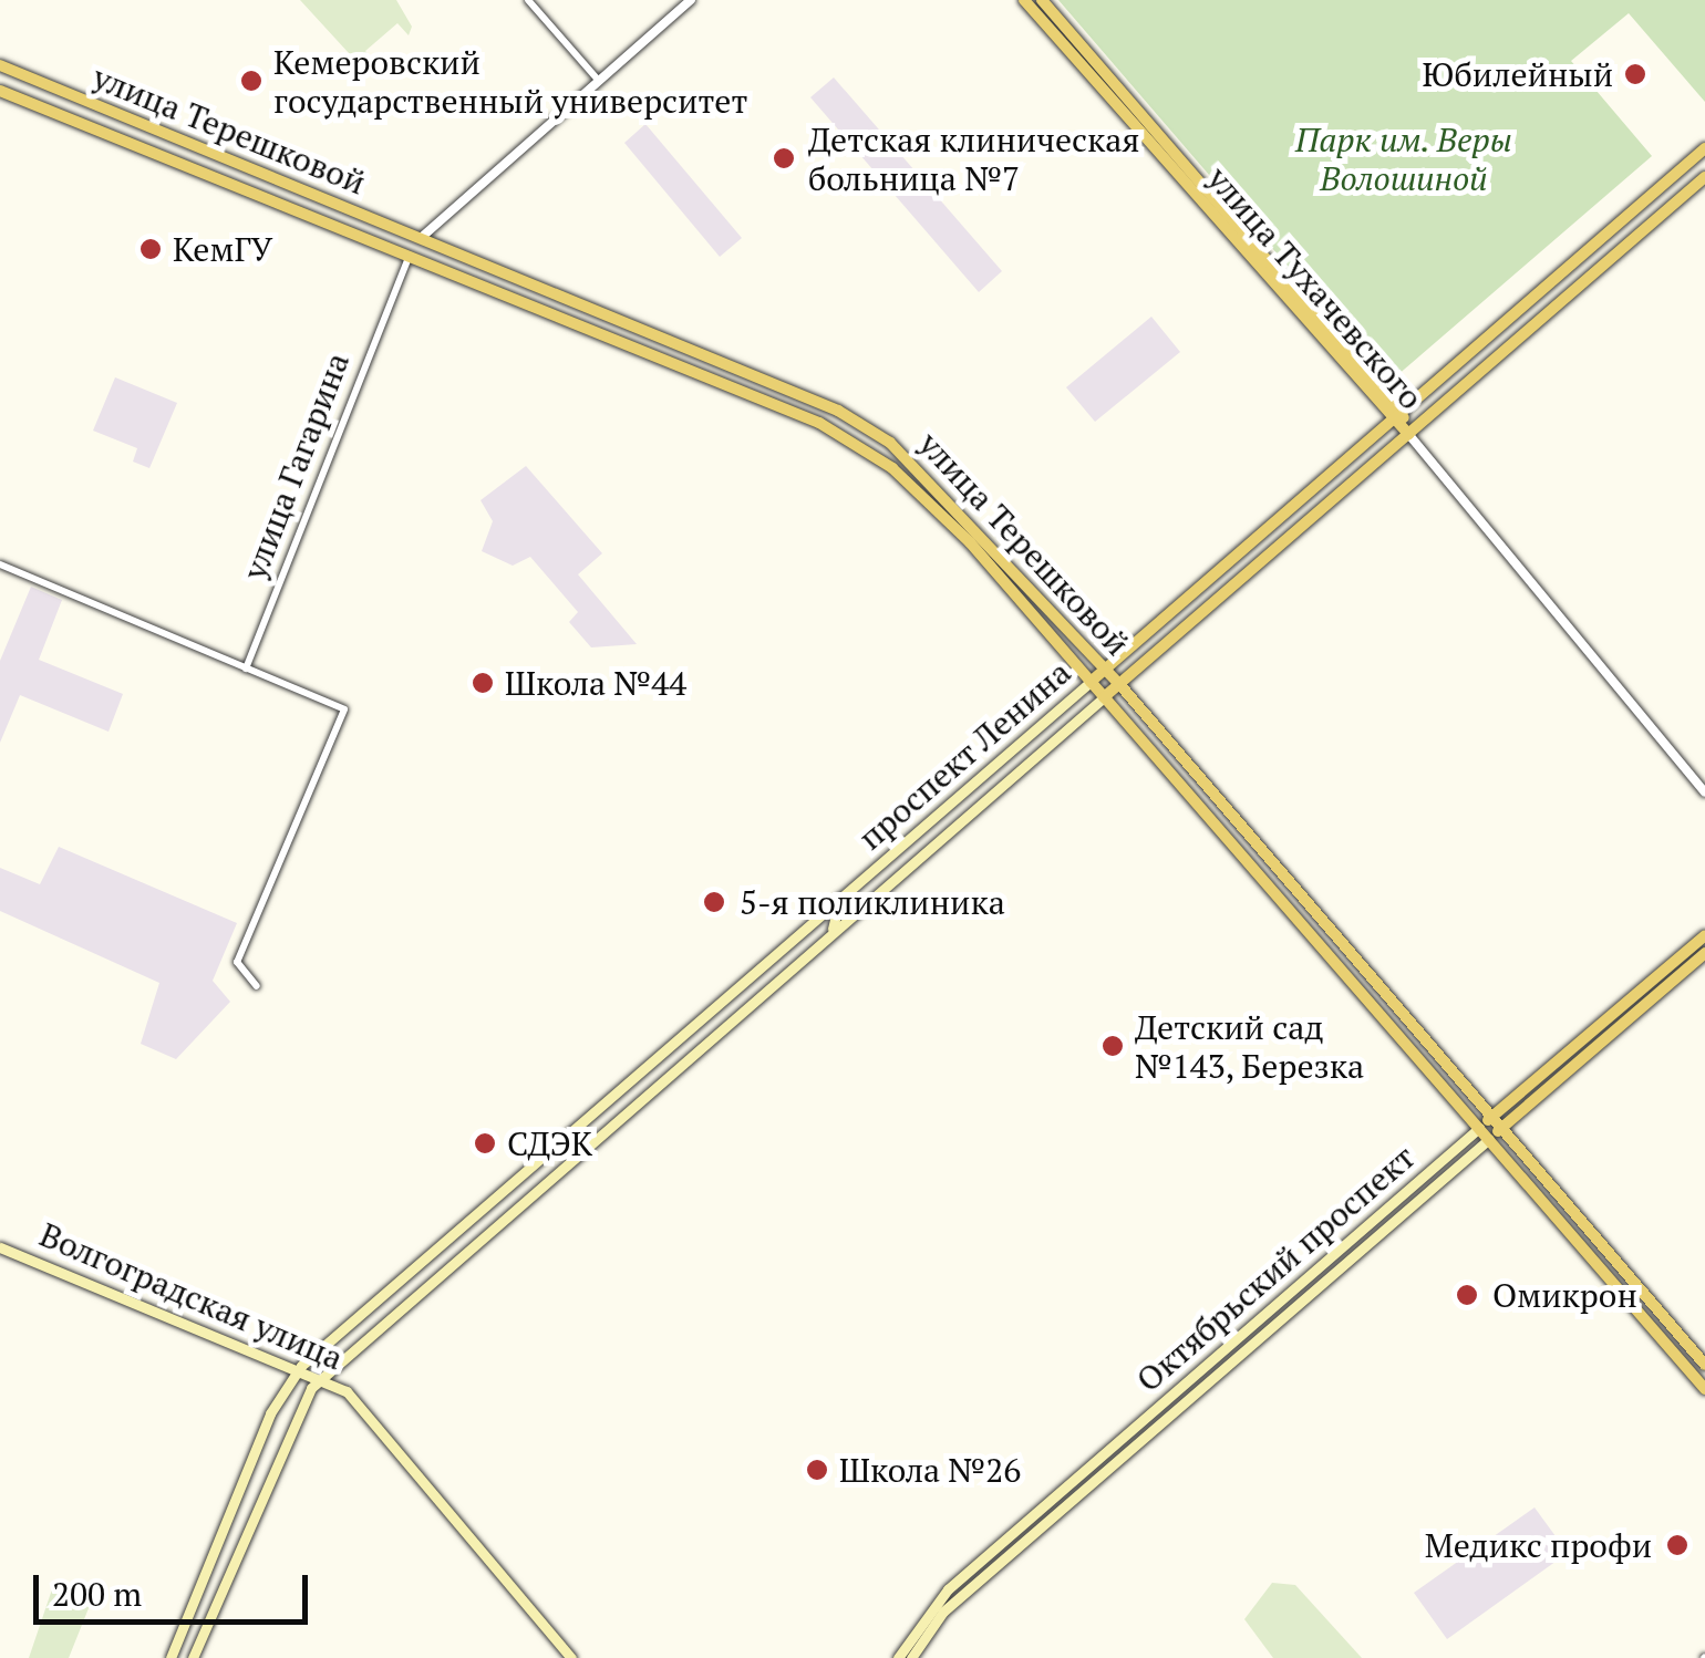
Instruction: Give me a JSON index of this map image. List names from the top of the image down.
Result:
{
  "streets": {
    "main road": [
      "улица Терешковой",
      "улица Тухачевского",
      "улица Гагарина",
      "проспект Ленина",
      "Октябрьский проспект",
      "Волгоградская улица"
    ]
  },
  "crossings": [
    ["улица Терешковой", "улица Гагарина"],
    ["улица Терешковой", "проспект Ленина"],
    ["улица Терешковой", "Октябрьский проспект"],
    ["улица Тухачевского", "проспект Ленина"],
    ["проспект Ленина", "Волгоградская улица"]
  ],
  "parks": ["Парк им. Веры Волошиной"],
  "places": [
    "Юбилейный",
    "Кемеровский государственный университет",
    "Детская клиническая больница №7",
    "КемГУ",
    "Школа №44",
    "5-я поликлиника",
    "Детский сад №143, Березка",
    "СДЭК",
    "Омикрон",
    "Школа №26",
    "Медикс профи"
  ],
  "scale_bar": "200 m"
}
